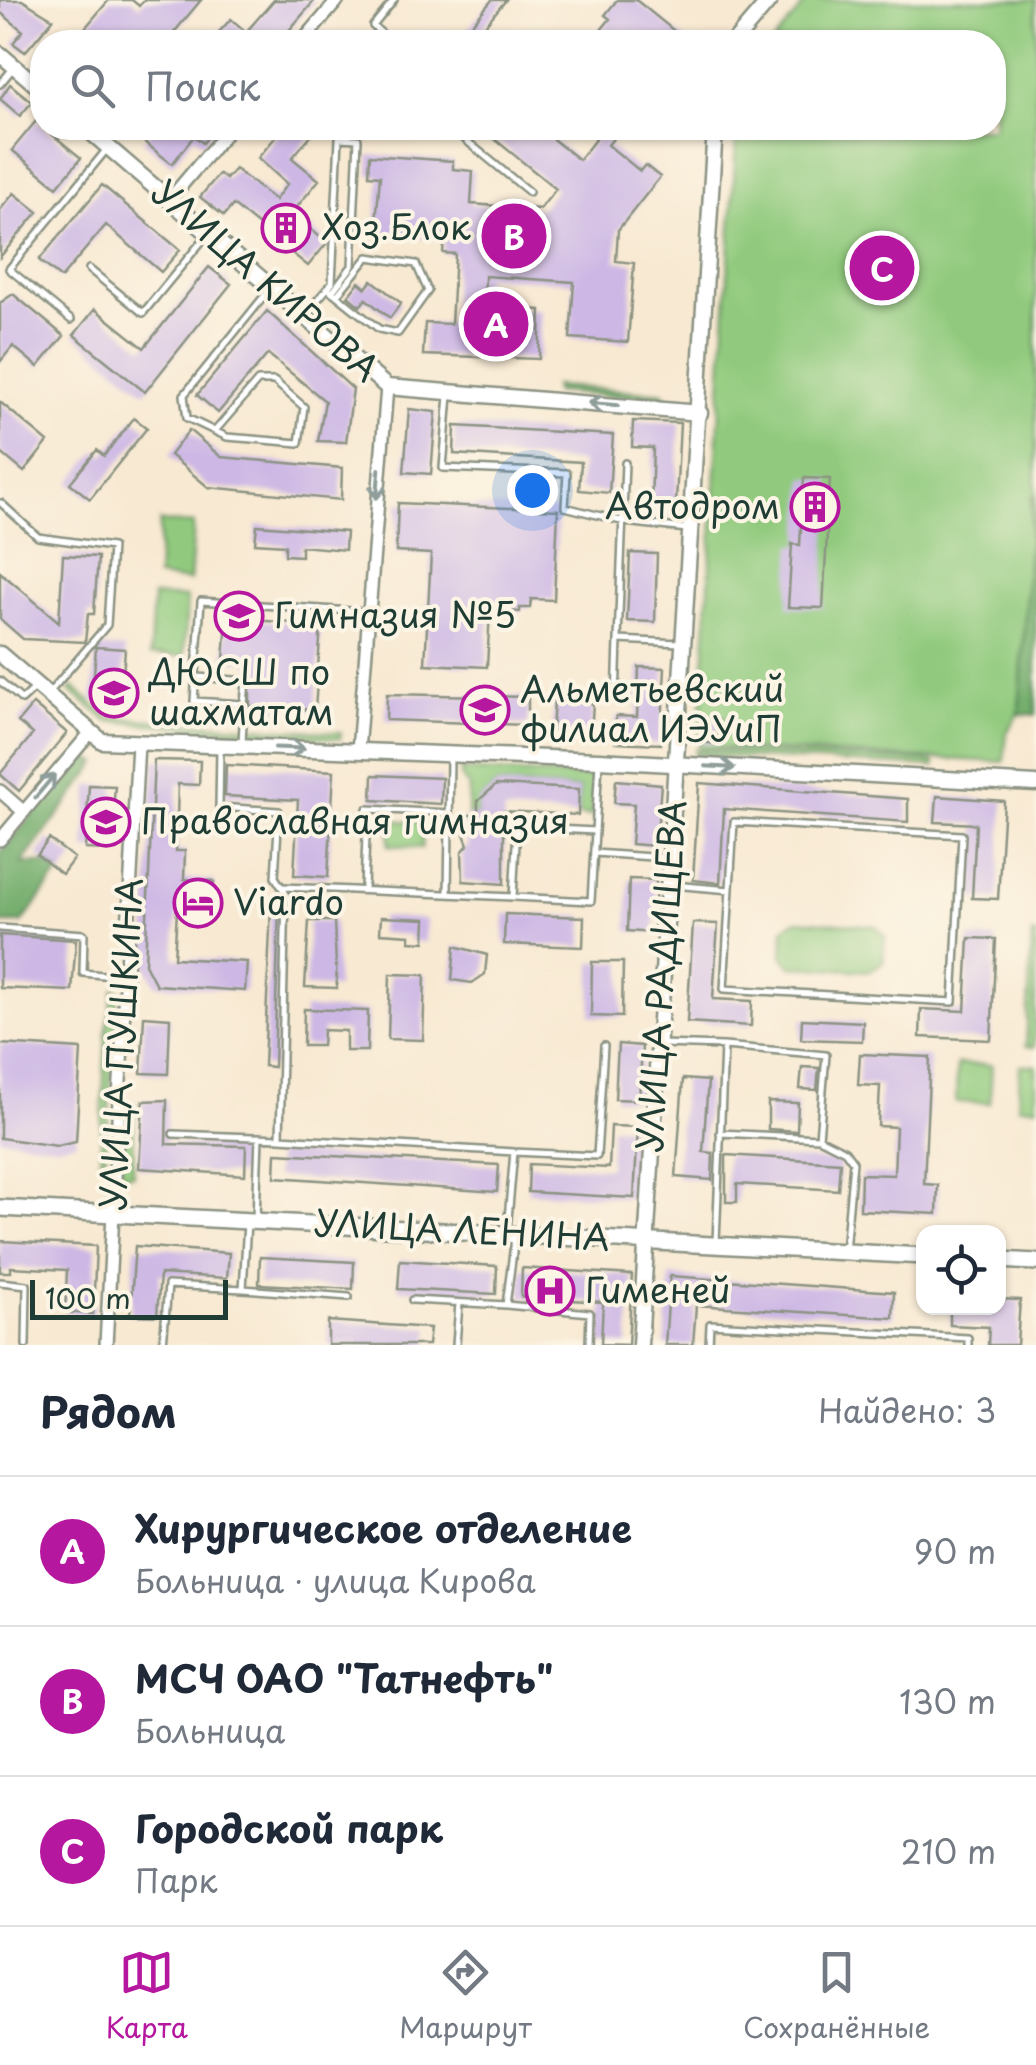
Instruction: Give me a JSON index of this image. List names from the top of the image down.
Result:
{
  "streets": {
    "main road": ["УЛИЦА ЛЕНИНА"],
    "street": ["УЛИЦА КИРОВА", "УЛИЦА РАДИЩЕВА", "УЛИЦА ПУШКИНА"]
  },
  "crossings": [
    ["УЛИЦА КИРОВА", "УЛИЦА РАДИЩЕВА"],
    ["УЛИЦА РАДИЩЕВА", "УЛИЦА ЛЕНИНА"],
    ["УЛИЦА ПУШКИНА", "УЛИЦА ЛЕНИНА"]
  ],
  "one_way": ["УЛИЦА КИРОВА"],
  "places": {
    "building": ["Хоз.Блок", "Автодром"],
    "school or university": [
      "Гимназия №5",
      "ДЮСШ по шахматам",
      "Альметьевский филиал ИЭУиП",
      "Православная гимназия"
    ],
    "hotel": ["Viardo"],
    "hospital": ["Гименей"]
  },
  "scale_bar": "100 m",
  "page": {
    "search": "Поиск",
    "pins": ["B", "C", "A"],
    "scale": "100 m",
    "heading": ["Рядом", "Найдено: 3"],
    "list": [
      {
        "mark": "A",
        "name": "Хирургическое отделение",
        "note": "Больница · улица Кирова",
        "value": "90 m"
      },
      {
        "mark": "B",
        "name": "МСЧ ОАО \"Татнефть\"",
        "note": "Больница",
        "value": "130 m"
      },
      {
        "mark": "C",
        "name": "Городской парк",
        "note": "Парк",
        "value": "210 m"
      }
    ],
    "nav": ["Карта", "Маршрут", "Сохранённые"]
  }
}
